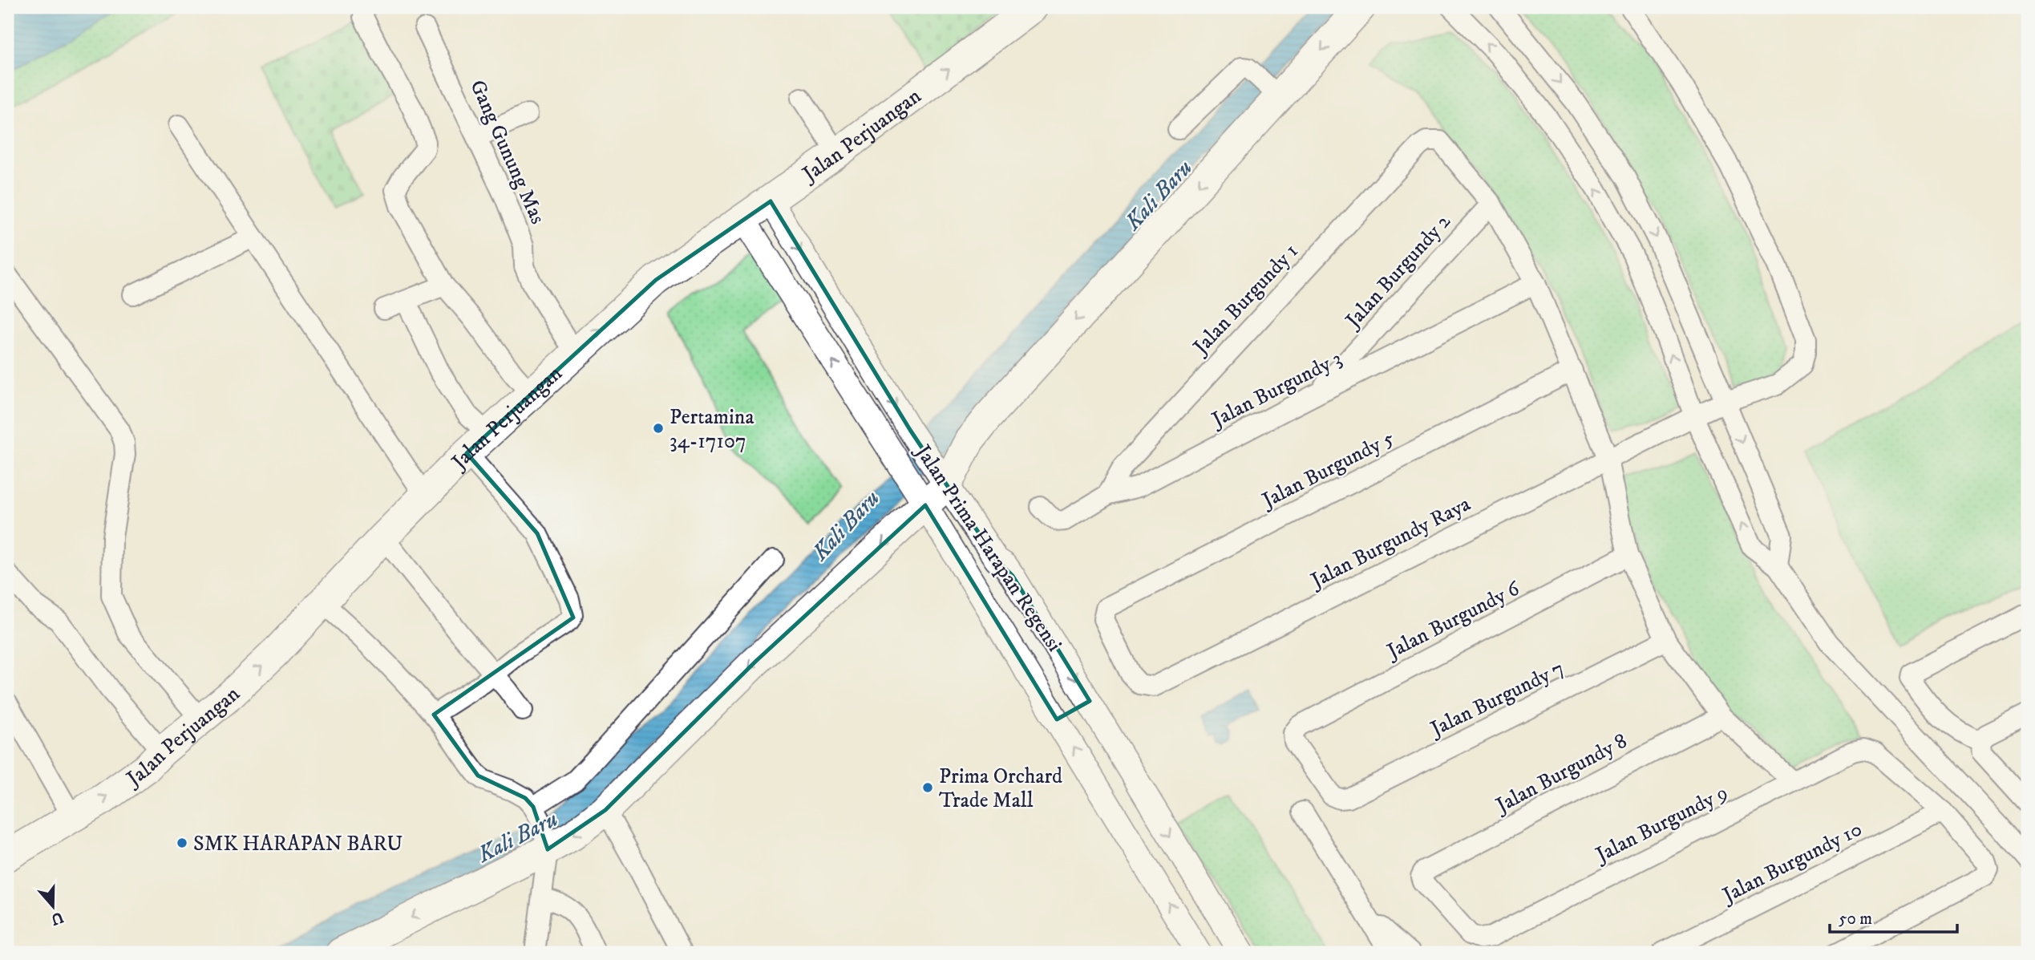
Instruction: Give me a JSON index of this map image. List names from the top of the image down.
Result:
{
  "streets": {
    "main road": ["Jalan Perjuangan"],
    "street": [
      "Gang Gunung Mas",
      "Jalan Burgundy 2",
      "Jalan Burgundy 1",
      "Jalan Burgundy 3",
      "Jalan Burgundy 5",
      "Jalan Burgundy Raya",
      "Jalan Prima Harapan Regensi",
      "Jalan Burgundy 6",
      "Jalan Burgundy 7",
      "Jalan Burgundy 8",
      "Jalan Burgundy 9",
      "Jalan Burgundy 10"
    ]
  },
  "crossings": [
    ["Jalan Perjuangan", "Gang Gunung Mas"],
    ["Jalan Perjuangan", "Jalan Prima Harapan Regensi"],
    ["Jalan Burgundy 2", "Jalan Burgundy 1"],
    ["Jalan Burgundy 2", "Jalan Burgundy 3"],
    ["Jalan Burgundy 1", "Jalan Burgundy 3"],
    ["Jalan Burgundy 5", "Jalan Burgundy Raya"],
    ["Jalan Burgundy 6", "Jalan Burgundy 7"],
    ["Jalan Burgundy 8", "Jalan Burgundy 9"],
    ["Jalan Burgundy 9", "Jalan Burgundy 10"]
  ],
  "one_way": ["Jalan Perjuangan"],
  "water": ["Kali Baru"],
  "places": ["Pertamina 34-17107", "Prima Orchard Trade Mall", "SMK HARAPAN BARU"],
  "scale_bar": "50 m",
  "north": "bottom"
}
